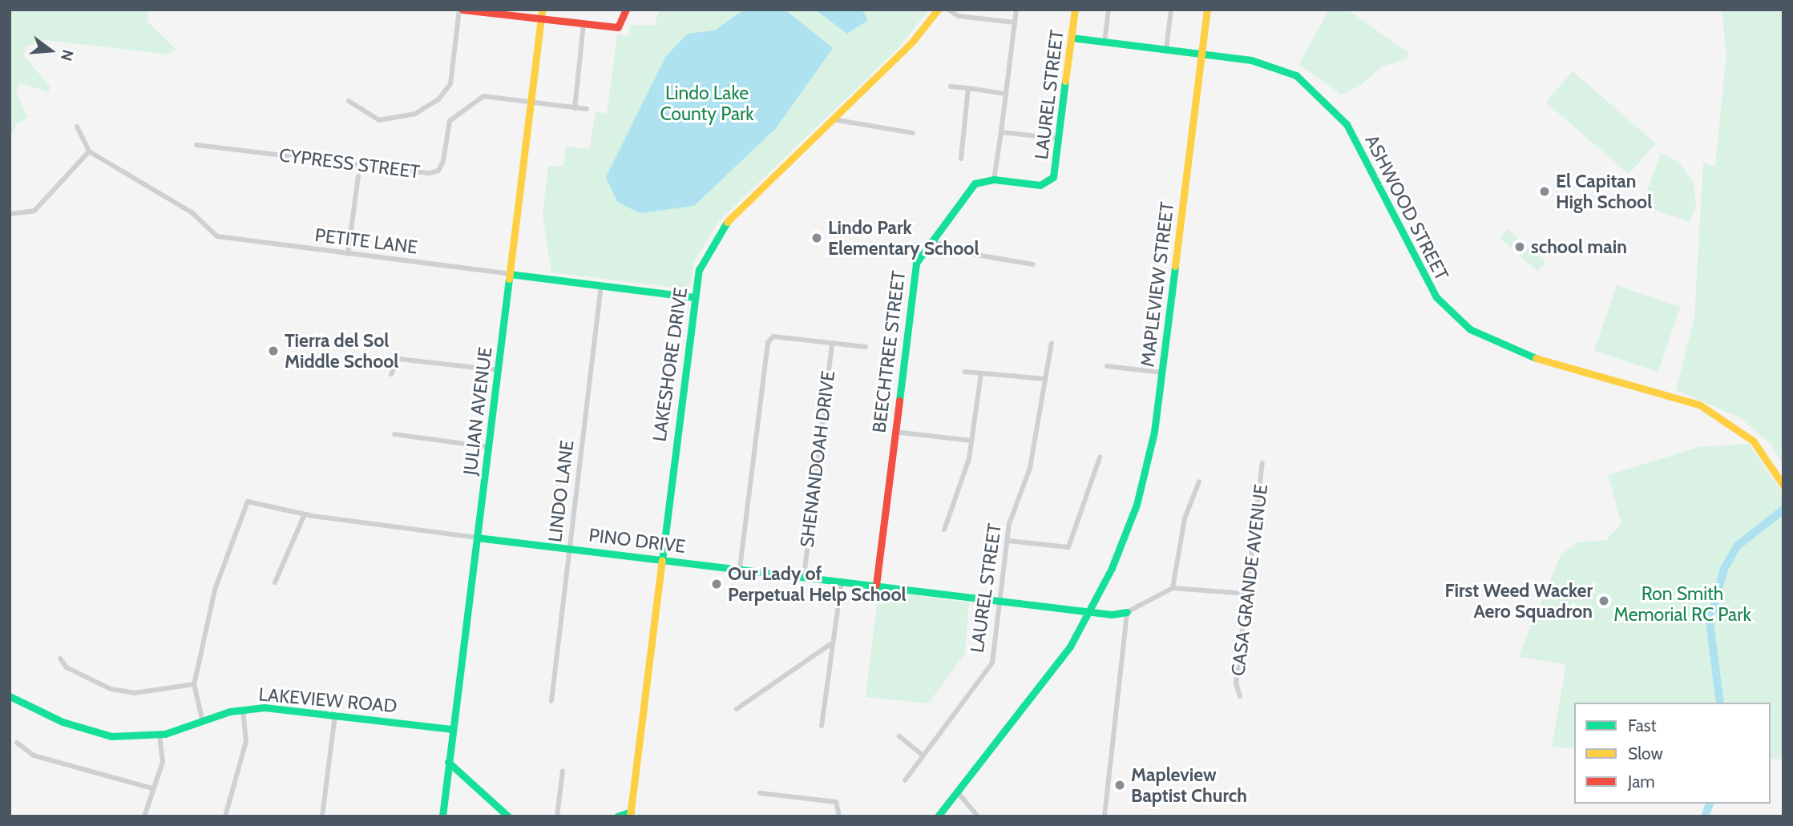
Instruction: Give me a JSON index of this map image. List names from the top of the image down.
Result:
{
  "streets": {
    "street": [
      "LAUREL STREET",
      "CYPRESS STREET",
      "ASHWOOD STREET",
      "PETITE LANE",
      "MAPLEVIEW STREET",
      "BEECHTREE STREET",
      "LAKESHORE DRIVE",
      "JULIAN AVENUE",
      "SHENANDOAH DRIVE",
      "LINDO LANE",
      "PINO DRIVE",
      "CASA GRANDE AVENUE",
      "LAKEVIEW ROAD"
    ]
  },
  "crossings": [
    ["LAUREL STREET", "ASHWOOD STREET"],
    ["LAUREL STREET", "BEECHTREE STREET"],
    ["LAUREL STREET", "PINO DRIVE"],
    ["CYPRESS STREET", "JULIAN AVENUE"],
    ["ASHWOOD STREET", "MAPLEVIEW STREET"],
    ["PETITE LANE", "LAKESHORE DRIVE"],
    ["PETITE LANE", "JULIAN AVENUE"],
    ["PETITE LANE", "LINDO LANE"],
    ["MAPLEVIEW STREET", "PINO DRIVE"],
    ["BEECHTREE STREET", "PINO DRIVE"],
    ["LAKESHORE DRIVE", "PINO DRIVE"],
    ["JULIAN AVENUE", "PINO DRIVE"],
    ["JULIAN AVENUE", "LAKEVIEW ROAD"],
    ["SHENANDOAH DRIVE", "PINO DRIVE"],
    ["LINDO LANE", "PINO DRIVE"],
    ["PINO DRIVE", "LAKEVIEW ROAD"]
  ],
  "parks": ["Lindo Lake County Park", "Ron Smith Memorial RC Park"],
  "places": [
    "El Capitan High School",
    "Lindo Park Elementary School",
    "school main",
    "Tierra del Sol Middle School",
    "Our Lady of Perpetual Help School",
    "First Weed Wacker Aero Squadron",
    "Mapleview Baptist Church"
  ],
  "legend": ["Fast", "Slow", "Jam"],
  "north": "right"
}
